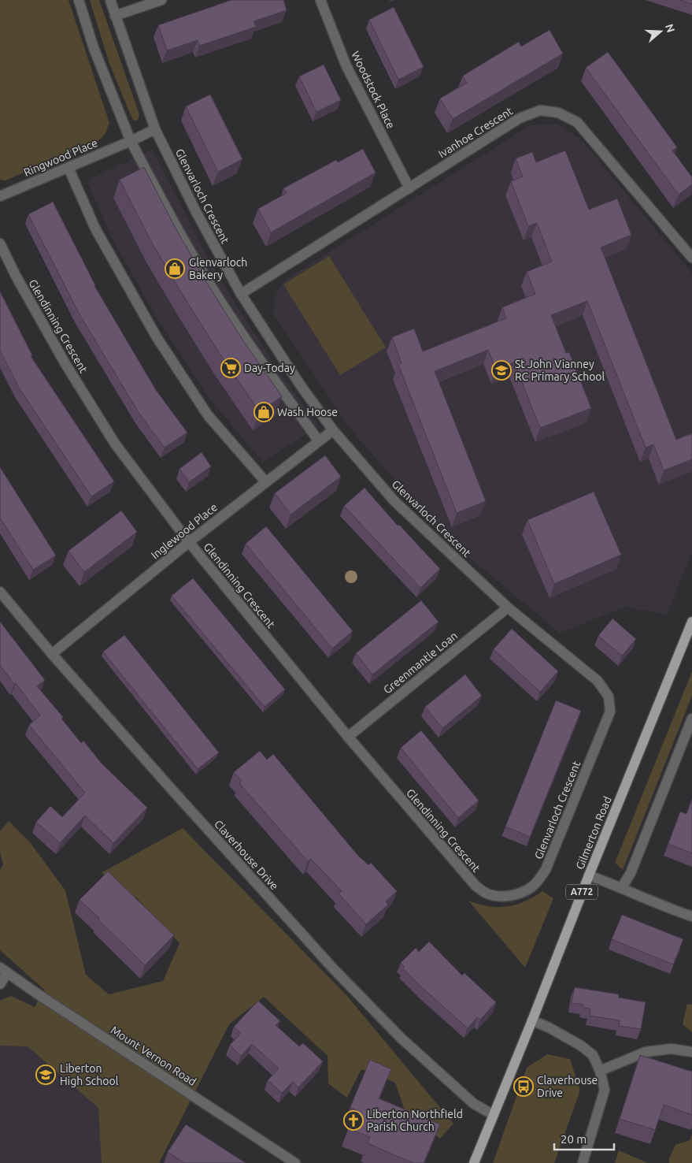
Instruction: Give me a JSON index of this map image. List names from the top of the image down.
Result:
{
  "streets": {
    "main road": ["Gilmerton Road", "A772"],
    "street": [
      "Woodstock Place",
      "Ivanhoe Crescent",
      "Ringwood Place",
      "Glenvarloch Crescent",
      "Glendinning Crescent",
      "Inglewood Place",
      "Greenmantle Loan",
      "Claverhouse Drive",
      "Mount Vernon Road"
    ]
  },
  "crossings": [
    ["Woodstock Place", "Ivanhoe Crescent"],
    ["Ivanhoe Crescent", "Glenvarloch Crescent"],
    ["Glenvarloch Crescent", "Glendinning Crescent"],
    ["Glenvarloch Crescent", "Inglewood Place"],
    ["Glenvarloch Crescent", "Greenmantle Loan"],
    ["Glendinning Crescent", "Inglewood Place"],
    ["Glendinning Crescent", "Greenmantle Loan"],
    ["Inglewood Place", "Claverhouse Drive"],
    ["Gilmerton Road", "Claverhouse Drive"]
  ],
  "places": {
    "shop": ["Glenvarloch Bakery", "Wash Hoose"],
    "supermarket": ["Day-Today"],
    "school or university": ["St John Vianney RC Primary School", "Liberton High School"],
    "bus stop": ["Claverhouse Drive"],
    "church": ["Liberton Northfield Parish Church"]
  },
  "scale_bar": "20 m",
  "north": "right"
}
